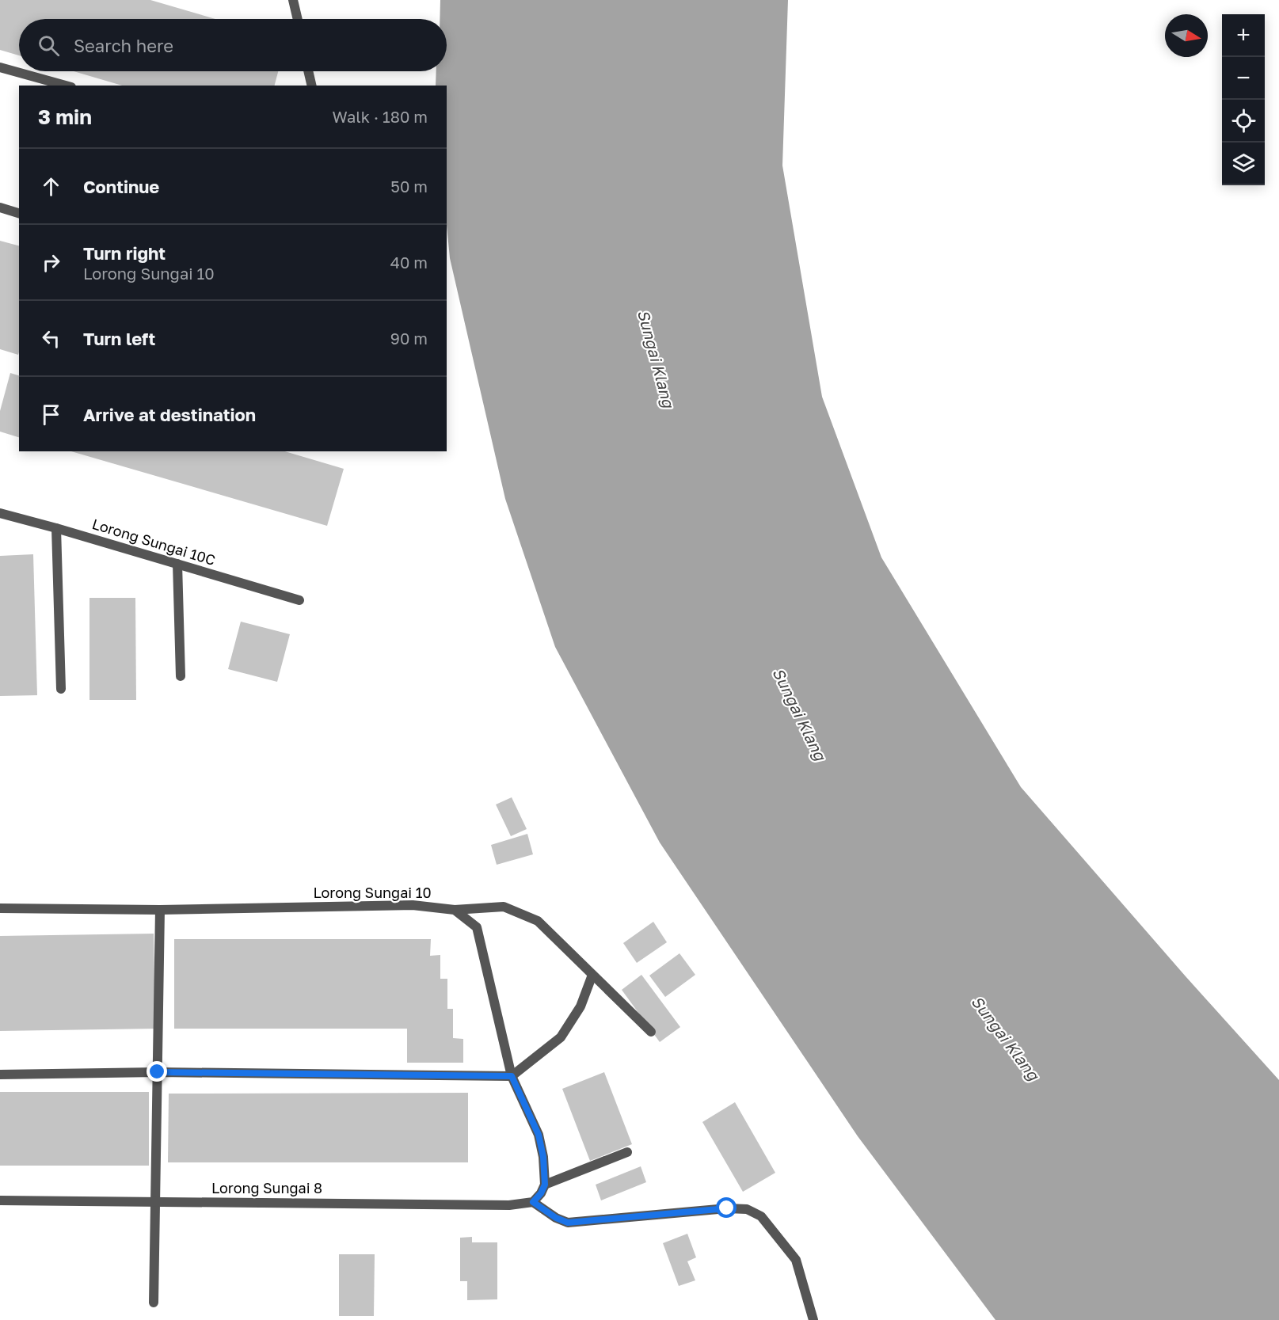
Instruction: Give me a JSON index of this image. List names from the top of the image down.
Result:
{
  "streets": {
    "street": ["Lorong Sungai 10C", "Lorong Sungai 10", "Lorong Sungai 8"]
  },
  "water": ["Sungai Klang"],
  "north": "right",
  "page": {
    "map_buttons": ["+", "−"],
    "search": "Search here",
    "heading": ["3 min", "Walk · 180 m"],
    "list": [
      ["Continue", "50 m"],
      ["Turn right", "Lorong Sungai 10", "40 m"],
      ["Turn left", "90 m"],
      "Arrive at destination"
    ]
  }
}
